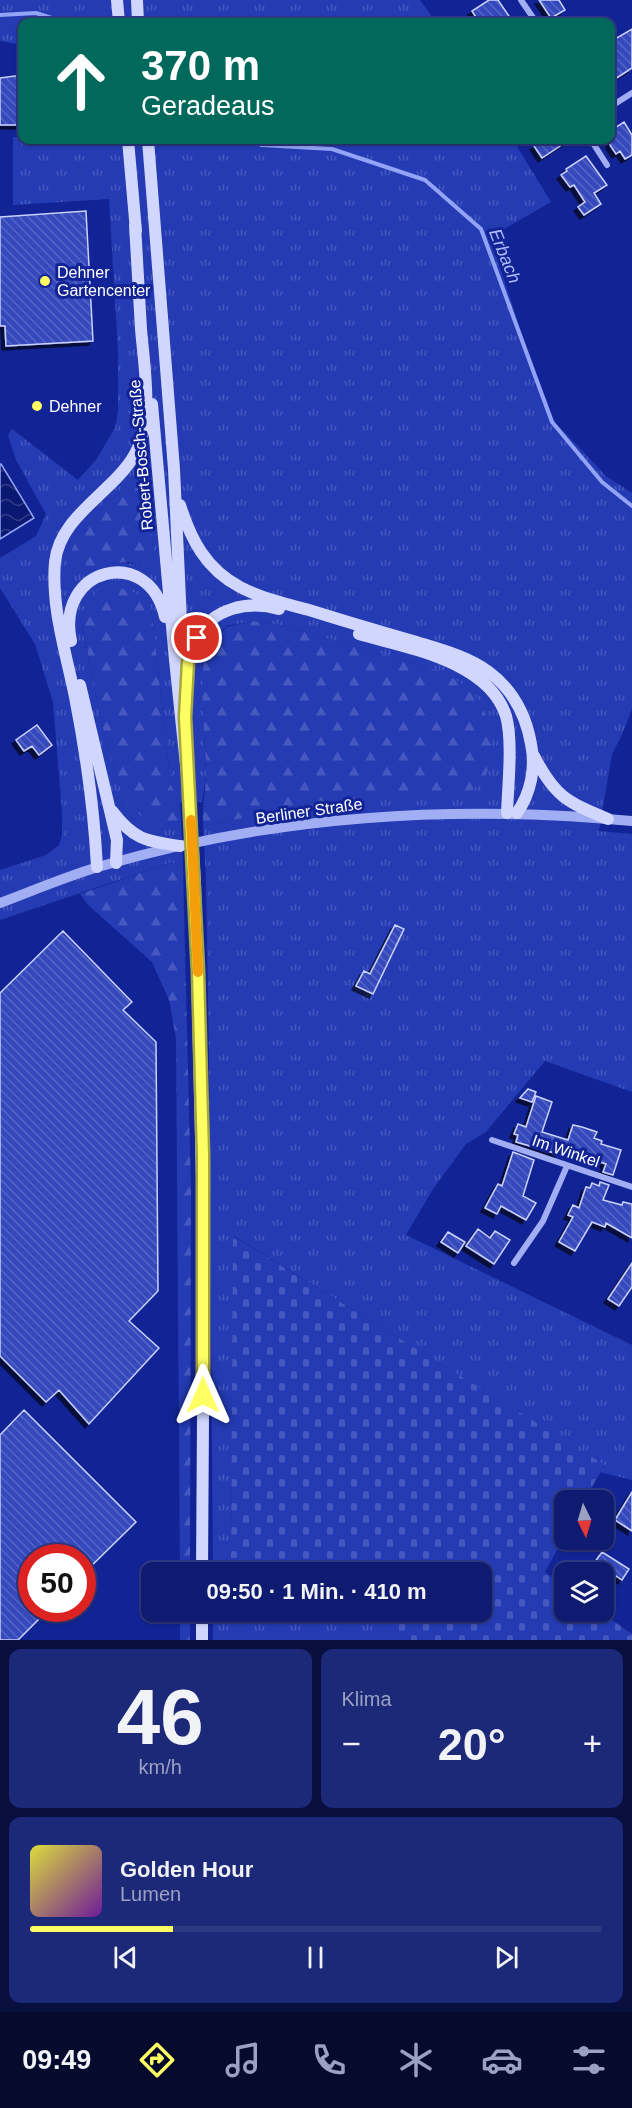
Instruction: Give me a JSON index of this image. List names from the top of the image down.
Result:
{
  "streets": {
    "main road": ["Robert-Bosch-Straße"],
    "street": ["Berliner Straße", "Im Winkel"]
  },
  "water": ["Erbach"],
  "places": ["Dehner Gartencenter", "Dehner"],
  "north": "bottom",
  "page": {
    "turn": ["370 m", "Geradeaus"],
    "limit": "50",
    "trip": "09:50 · 1 Min. · 410 m",
    "tile": [
      ["46", "km/h"],
      "Klima"
    ],
    "heat": ["−", "20°", "+"],
    "song": ["Golden Hour", "Lumen"],
    "tabs": "09:49"
  }
}
